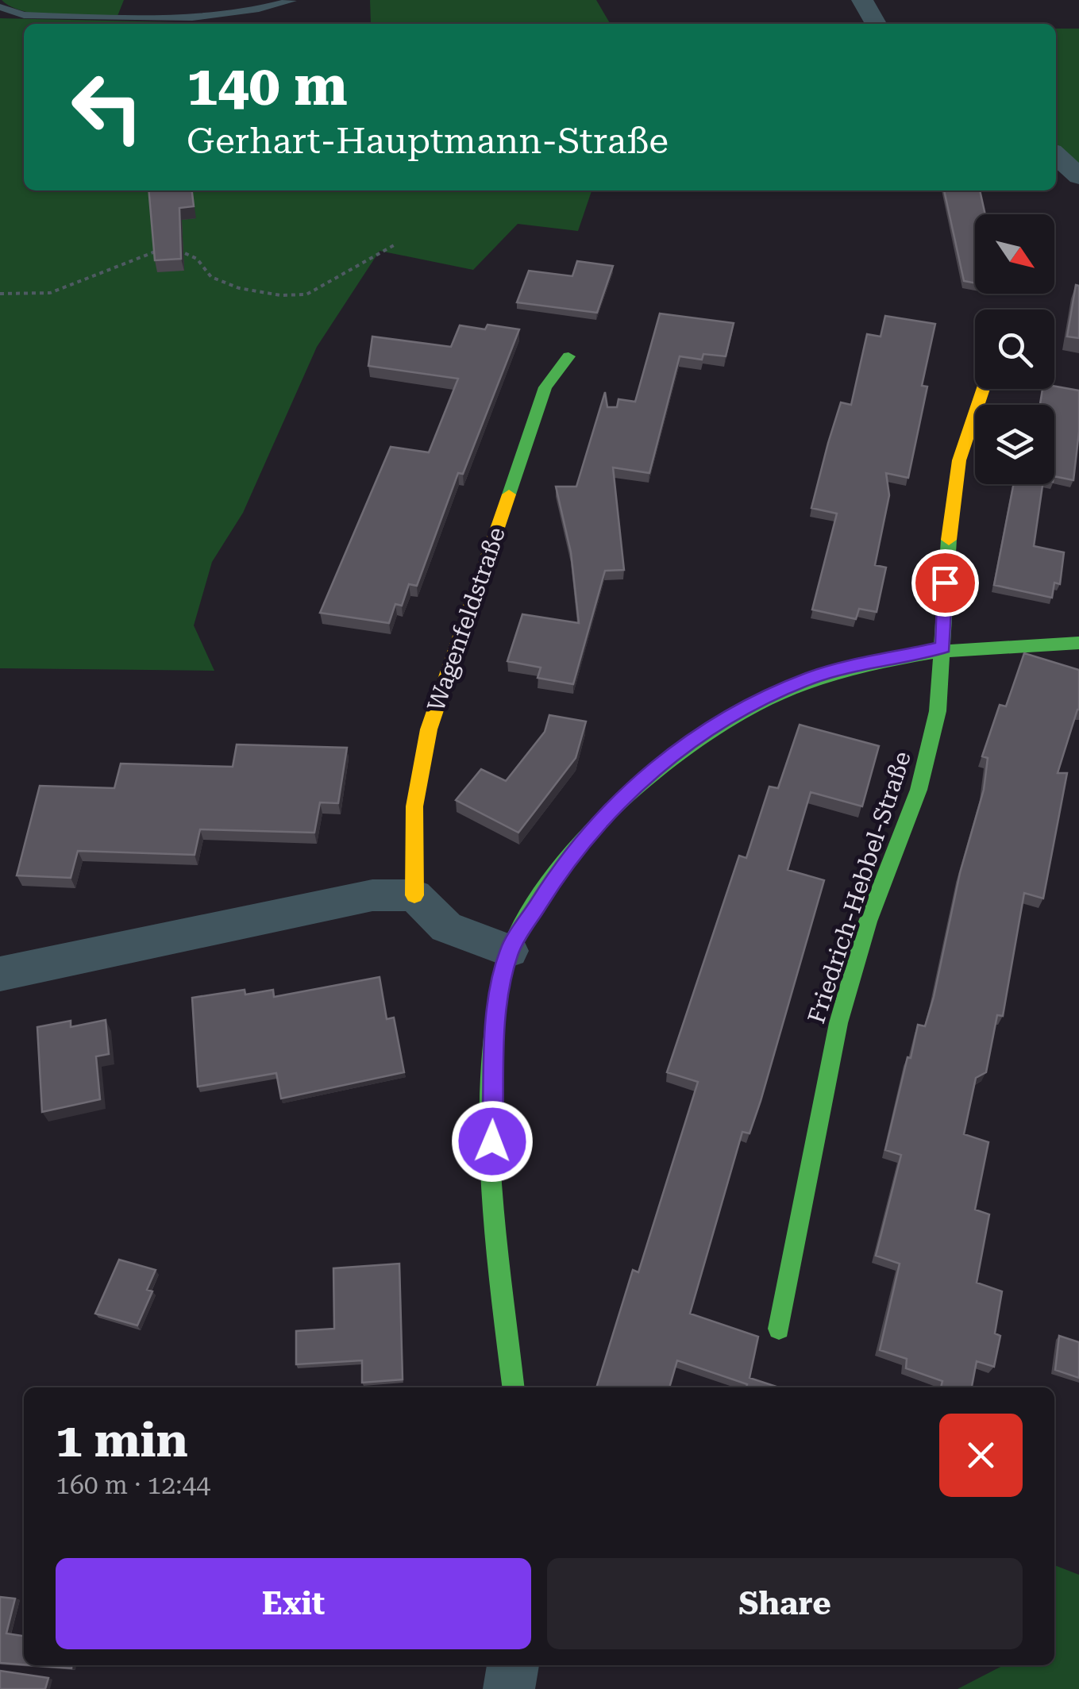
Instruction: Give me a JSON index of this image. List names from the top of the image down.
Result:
{
  "streets": {
    "street": ["Wagenfeldstraße", "Friedrich-Hebbel-Straße"]
  },
  "north": "bottom right",
  "page": {
    "turn": ["140 m", "Gerhart-Hauptmann-Straße"],
    "heading": ["1 min", "160 m · 12:44"],
    "buttons": ["Exit", "Share"]
  }
}
